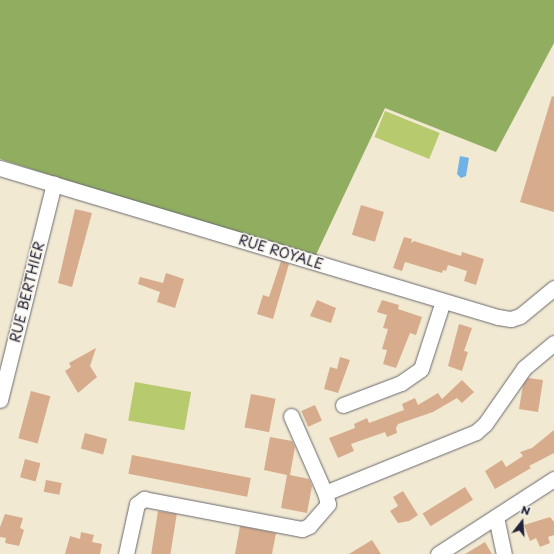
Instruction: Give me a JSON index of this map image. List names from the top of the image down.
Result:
{
  "streets": {
    "street": ["RUE ROYALE", "RUE BERTHIER"]
  },
  "crossings": [
    ["RUE ROYALE", "RUE BERTHIER"]
  ],
  "north": "top"
}
